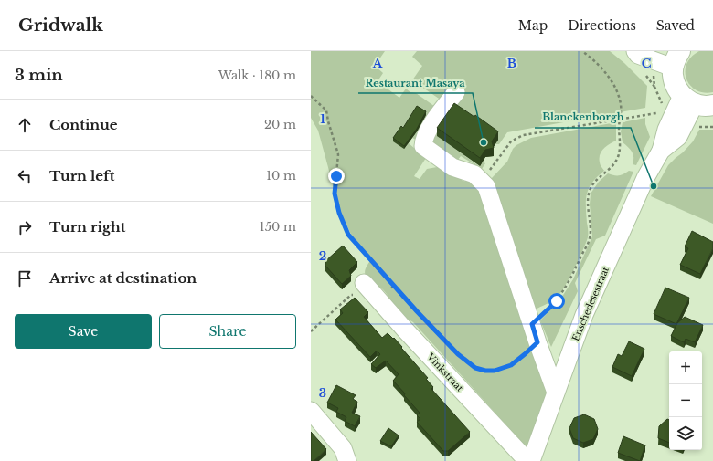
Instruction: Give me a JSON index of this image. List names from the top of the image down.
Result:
{
  "streets": {
    "street": ["Enschedesestraat", "Vinkstraat"]
  },
  "places": ["Restaurant Masaya", "Blanckenborgh"],
  "page": {
    "header": "Gridwalk",
    "nav": ["Map", "Directions", "Saved"],
    "heading": ["3 min", "Walk · 180 m"],
    "list": [
      ["Continue", "20 m"],
      ["Turn left", "10 m"],
      ["Turn right", "150 m"],
      "Arrive at destination"
    ],
    "buttons": ["Save", "Share"],
    "map_buttons": ["+", "−"]
  },
  "grid": {
    "columns": ["A", "B", "C"],
    "rows": ["1", "2", "3"]
  }
}
